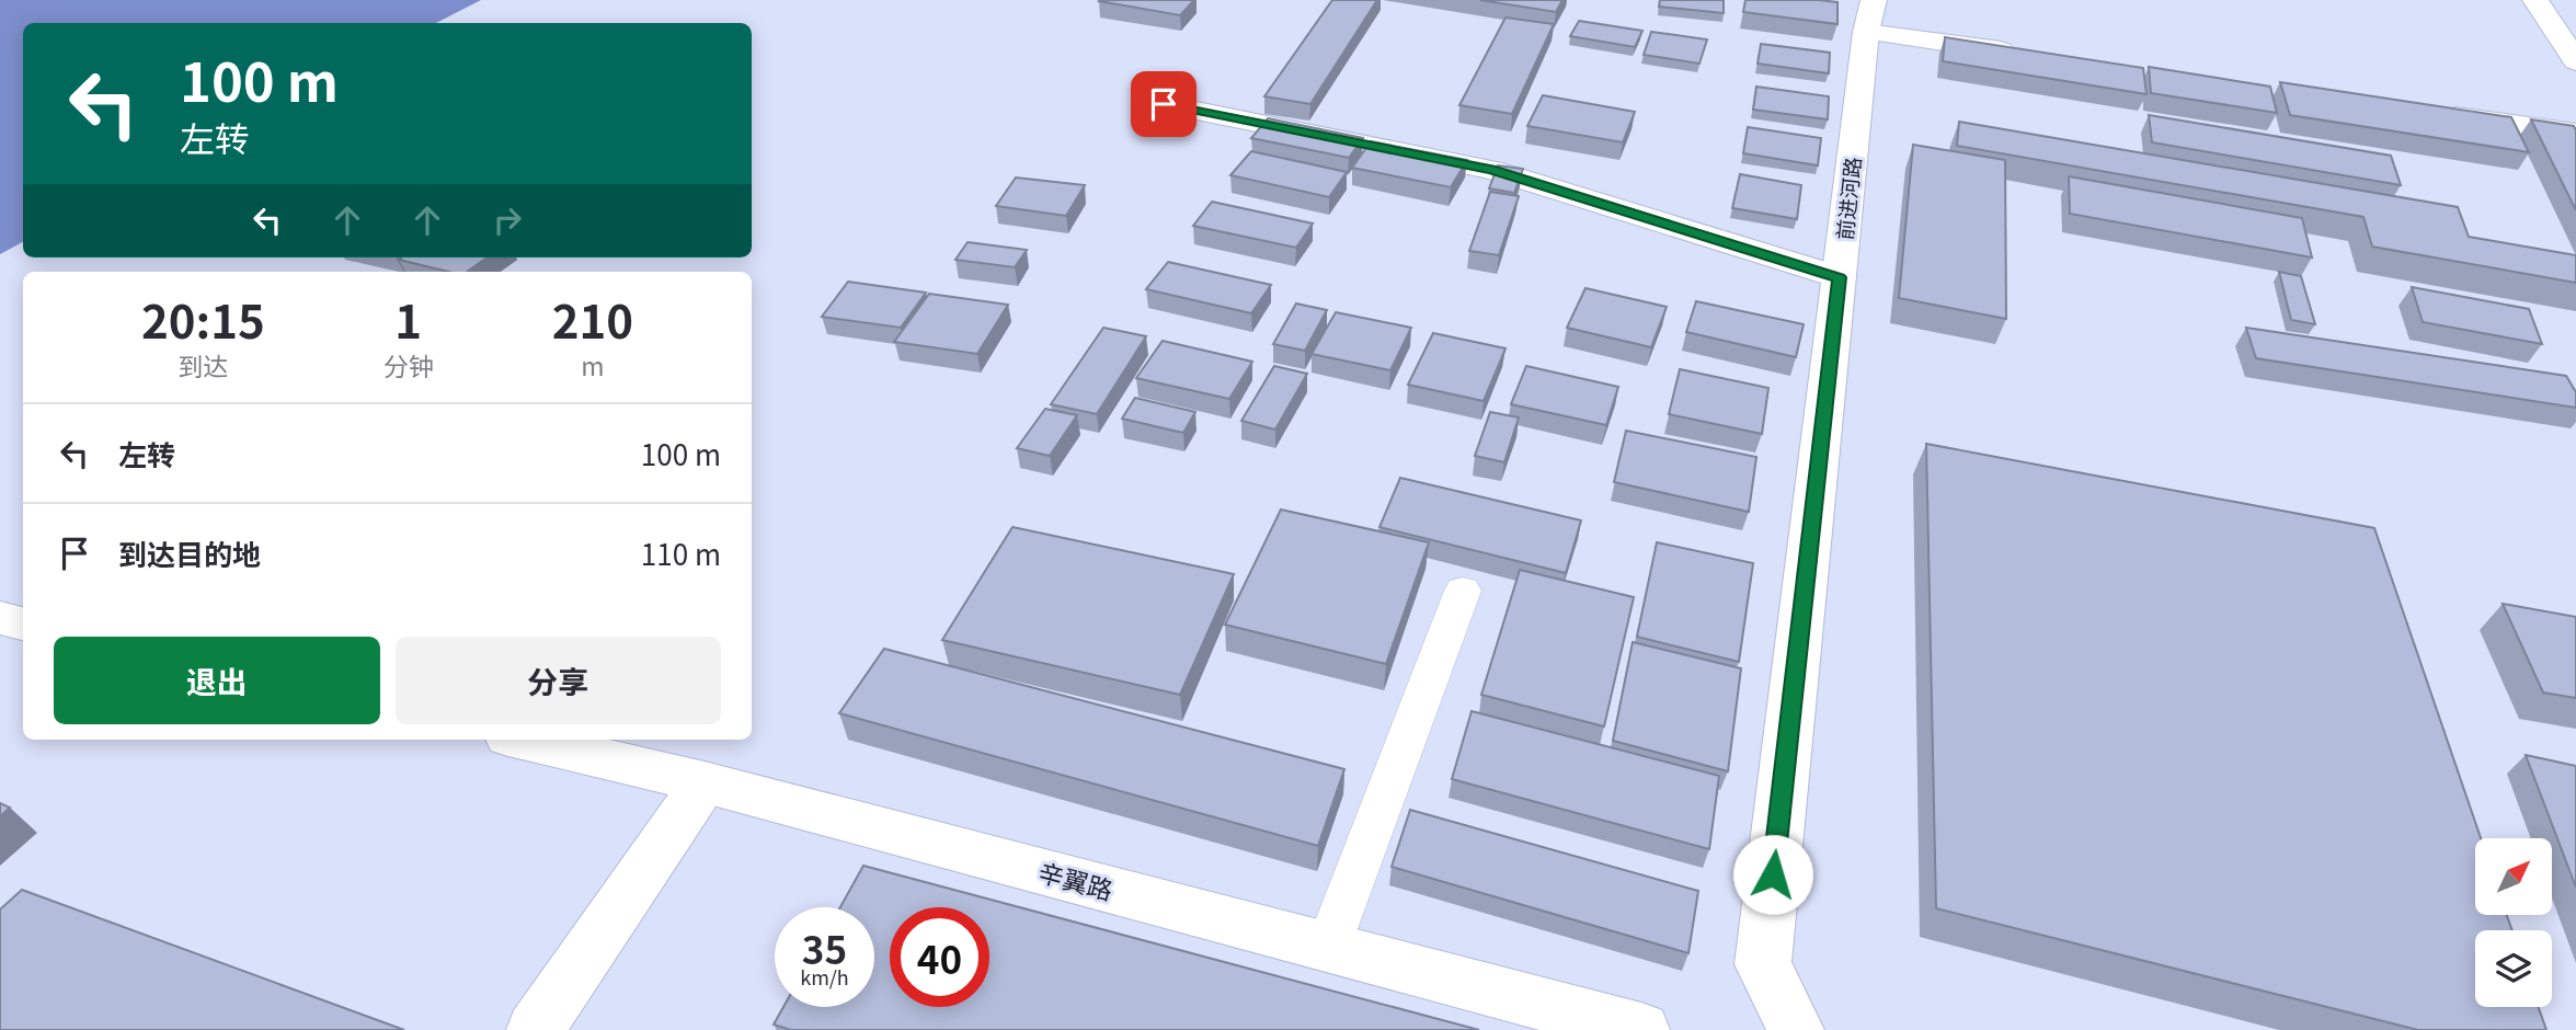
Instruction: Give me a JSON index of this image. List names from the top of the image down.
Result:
{
  "streets": {
    "street": ["前进河路", "辛翼路"]
  },
  "north": "top right",
  "page": {
    "turn": ["100 m", "左转"],
    "eta": [
      "20:15",
      "到达",
      "1",
      "分钟",
      "210",
      "m"
    ],
    "list": [
      {
        "name": "左转",
        "value": "100 m"
      },
      {
        "name": "到达目的地",
        "value": "110 m"
      }
    ],
    "buttons": ["退出", "分享"],
    "speed": "35 km/h",
    "limit": "40"
  }
}
